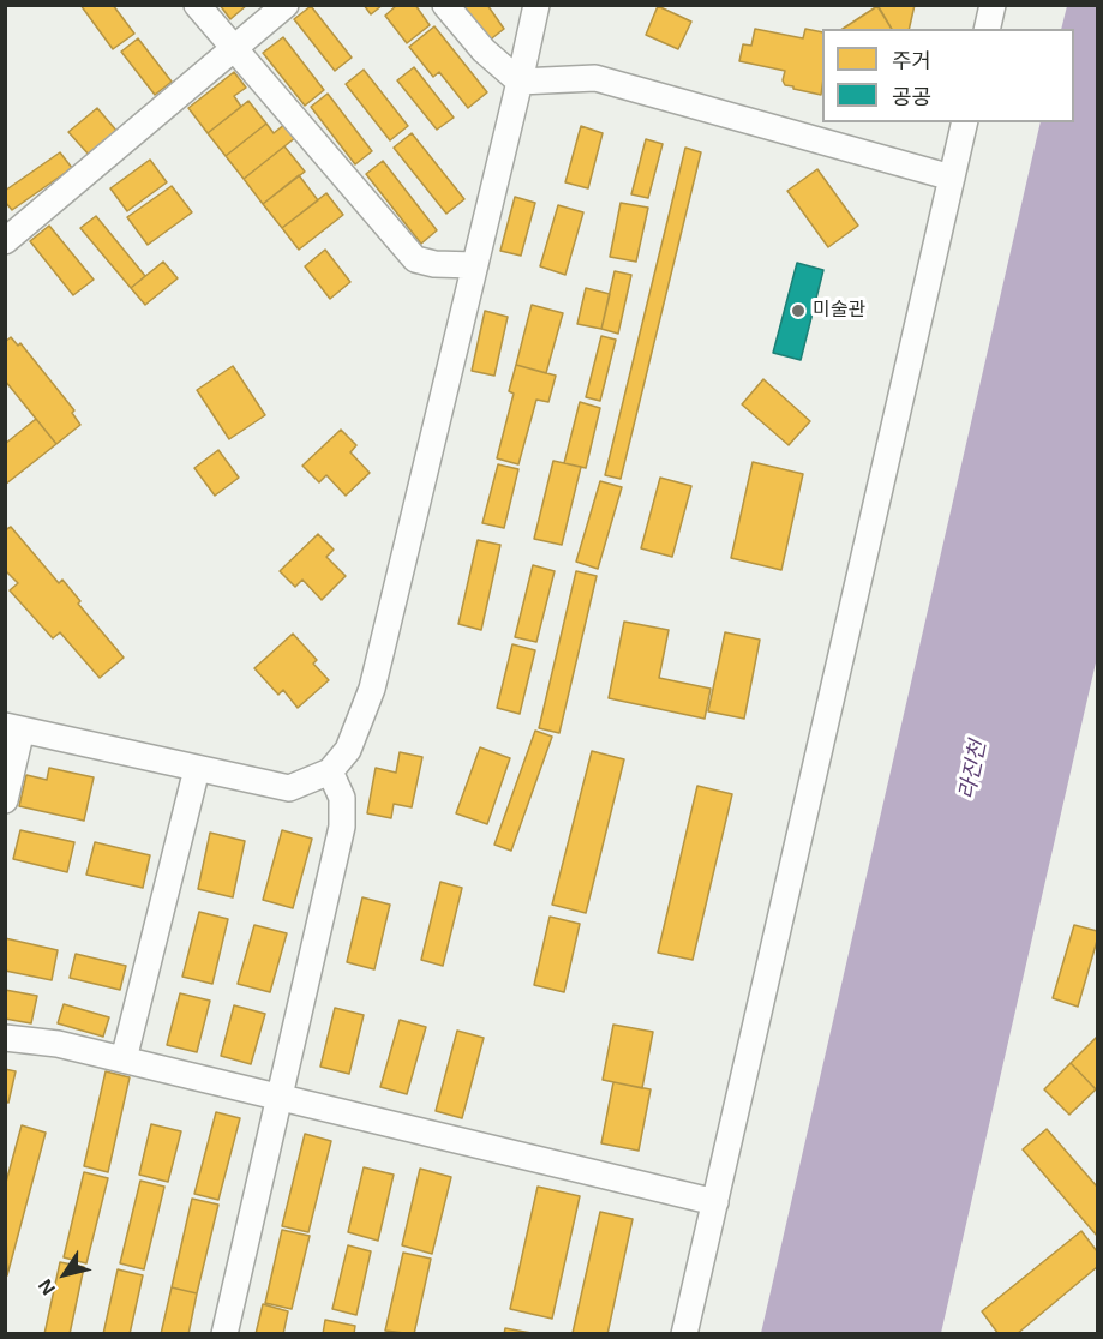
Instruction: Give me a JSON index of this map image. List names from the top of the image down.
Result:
{
  "water": ["라진천"],
  "places": ["미술관"],
  "legend": ["주거", "공공"],
  "north": "bottom left"
}
